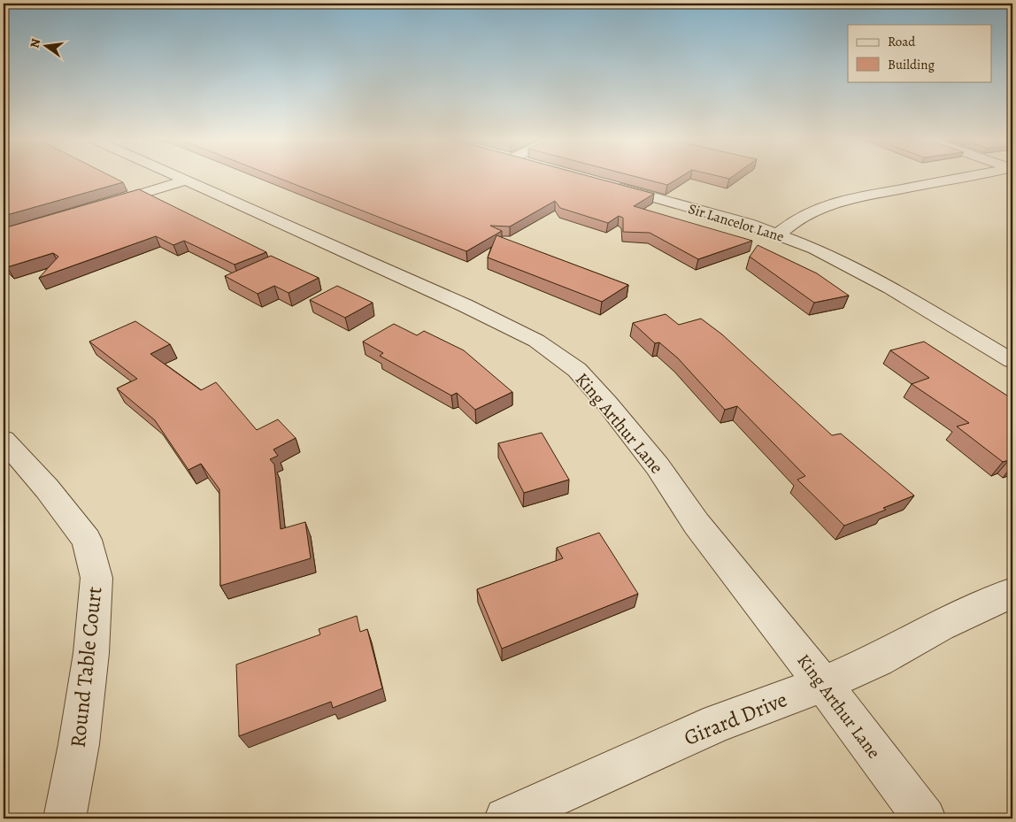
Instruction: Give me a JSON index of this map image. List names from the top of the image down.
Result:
{
  "streets": {
    "street": [
      "Sir Lancelot Lane",
      "King Arthur Lane",
      "Round Table Court",
      "Girard Drive"
    ]
  },
  "crossings": [
    ["King Arthur Lane", "Girard Drive"]
  ],
  "legend": ["Road", "Building"],
  "north": "left"
}
